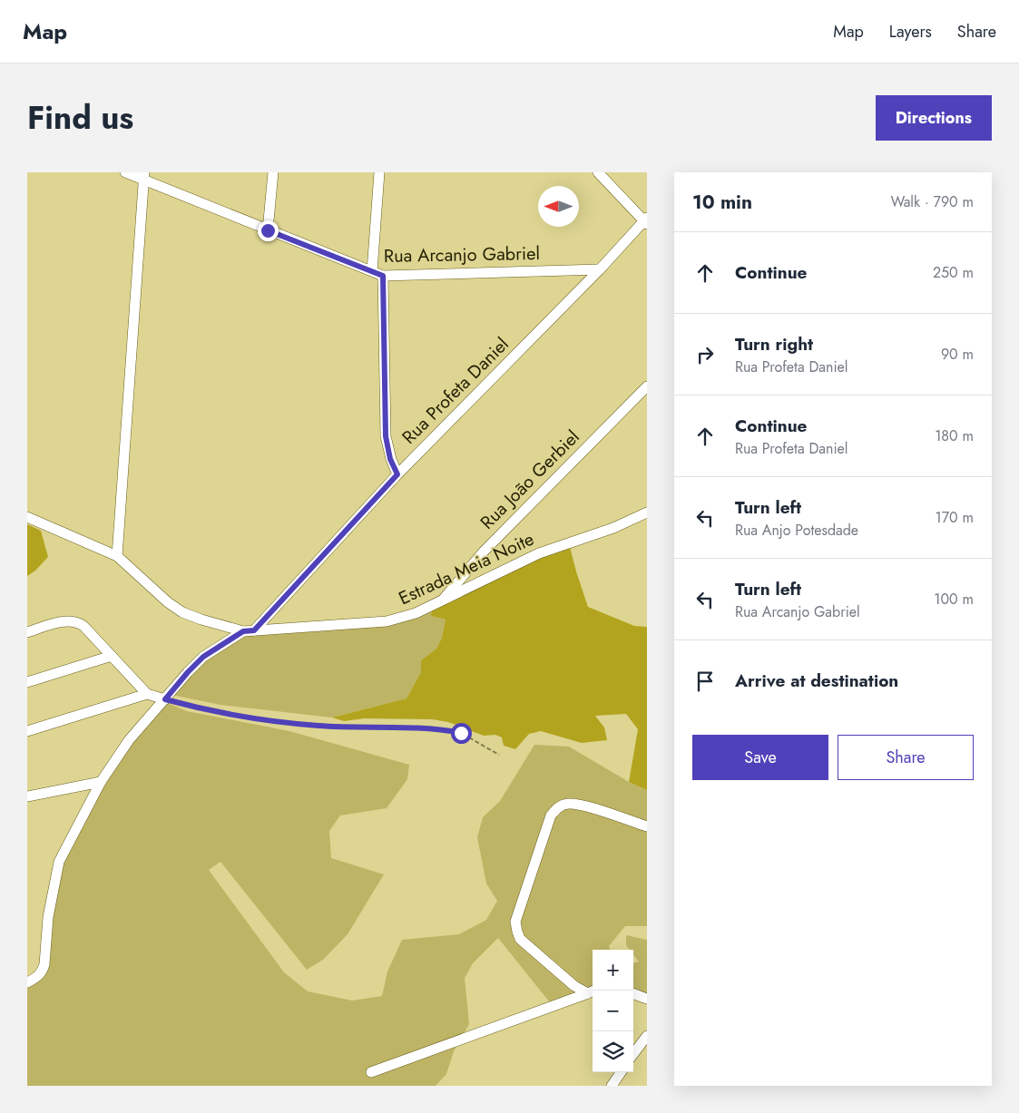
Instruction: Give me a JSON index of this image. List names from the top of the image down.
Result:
{
  "streets": {
    "street": [
      "Rua Arcanjo Gabriel",
      "Rua Profeta Daniel",
      "Rua João Gerbiel",
      "Estrada Meia Noite"
    ]
  },
  "crossings": [
    ["Rua Arcanjo Gabriel", "Rua Profeta Daniel"],
    ["Rua Profeta Daniel", "Estrada Meia Noite"],
    ["Rua João Gerbiel", "Estrada Meia Noite"]
  ],
  "north": "left",
  "page": {
    "header": "Map",
    "nav": ["Map", "Layers", "Share"],
    "title": "Find us",
    "buttons": [
      "Directions",
      ["Save", "Share"]
    ],
    "heading": ["10 min", "Walk · 790 m"],
    "list": [
      ["Continue", "250 m"],
      ["Turn right", "Rua Profeta Daniel", "90 m"],
      ["Continue", "Rua Profeta Daniel", "180 m"],
      ["Turn left", "Rua Anjo Potesdade", "170 m"],
      ["Turn left", "Rua Arcanjo Gabriel", "100 m"],
      "Arrive at destination"
    ],
    "map_buttons": ["+", "−"]
  }
}
